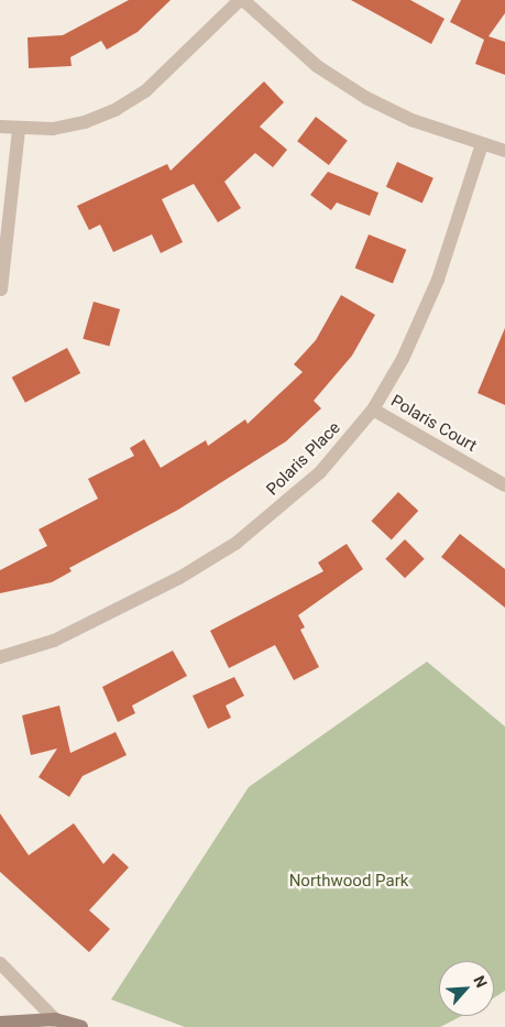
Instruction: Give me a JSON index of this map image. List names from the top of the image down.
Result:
{
  "streets": {
    "street": ["Polaris Court", "Polaris Place"]
  },
  "crossings": [
    ["Polaris Court", "Polaris Place"]
  ],
  "parks": ["Northwood Park"],
  "north": "top right"
}
